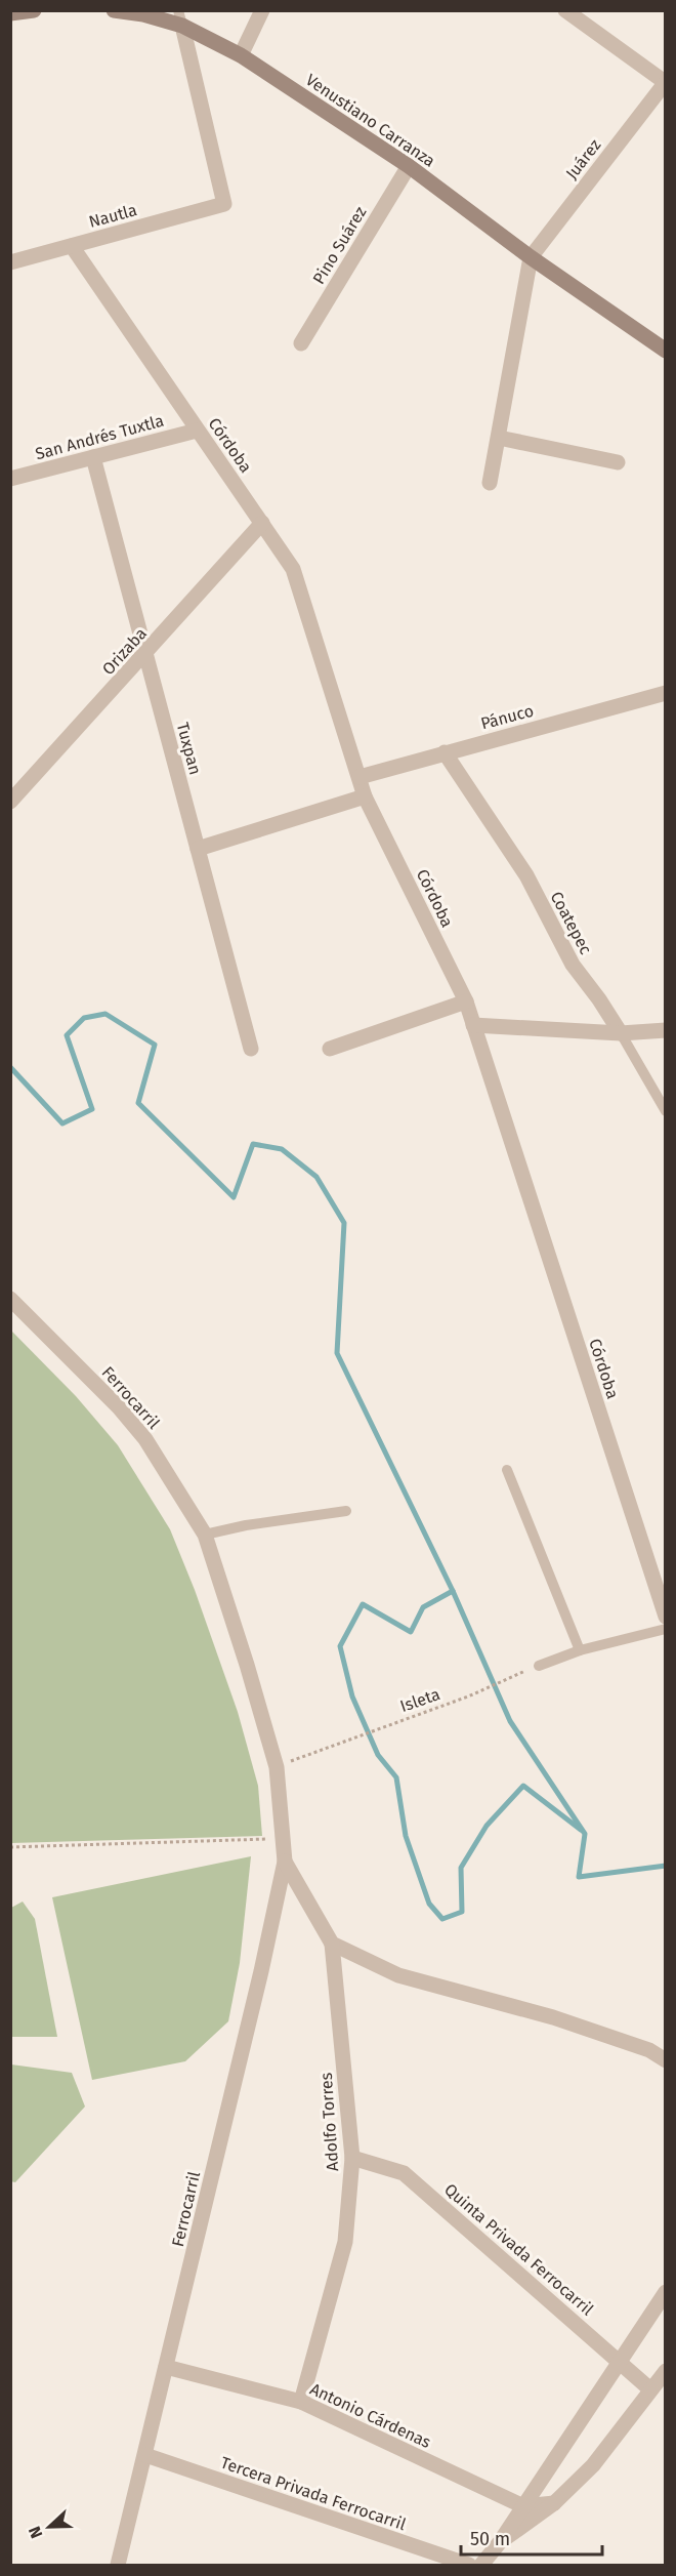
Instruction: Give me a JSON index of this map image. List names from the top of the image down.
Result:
{
  "streets": {
    "main road": ["Venustiano Carranza"],
    "street": [
      "Juárez",
      "Nautla",
      "Pino Suárez",
      "San Andrés Tuxtla",
      "Córdoba",
      "Orizaba",
      "Pánuco",
      "Tuxpan",
      "Coatepec",
      "Ferrocarril",
      "Adolfo Torres",
      "Quinta Privada Ferrocarril",
      "Antonio Cárdenas",
      "Tercera Privada Ferrocarril"
    ],
    "path": ["Isleta"]
  },
  "crossings": [
    ["Venustiano Carranza", "Juárez"],
    ["Venustiano Carranza", "Nautla"],
    ["Venustiano Carranza", "Pino Suárez"],
    ["Nautla", "Córdoba"],
    ["San Andrés Tuxtla", "Córdoba"],
    ["San Andrés Tuxtla", "Tuxpan"],
    ["Córdoba", "Orizaba"],
    ["Córdoba", "Pánuco"],
    ["Orizaba", "Tuxpan"],
    ["Pánuco", "Coatepec"],
    ["Ferrocarril", "Isleta"],
    ["Ferrocarril", "Adolfo Torres"],
    ["Ferrocarril", "Antonio Cárdenas"],
    ["Ferrocarril", "Tercera Privada Ferrocarril"],
    ["Adolfo Torres", "Quinta Privada Ferrocarril"],
    ["Adolfo Torres", "Antonio Cárdenas"]
  ],
  "scale_bar": "50 m",
  "north": "left"
}
